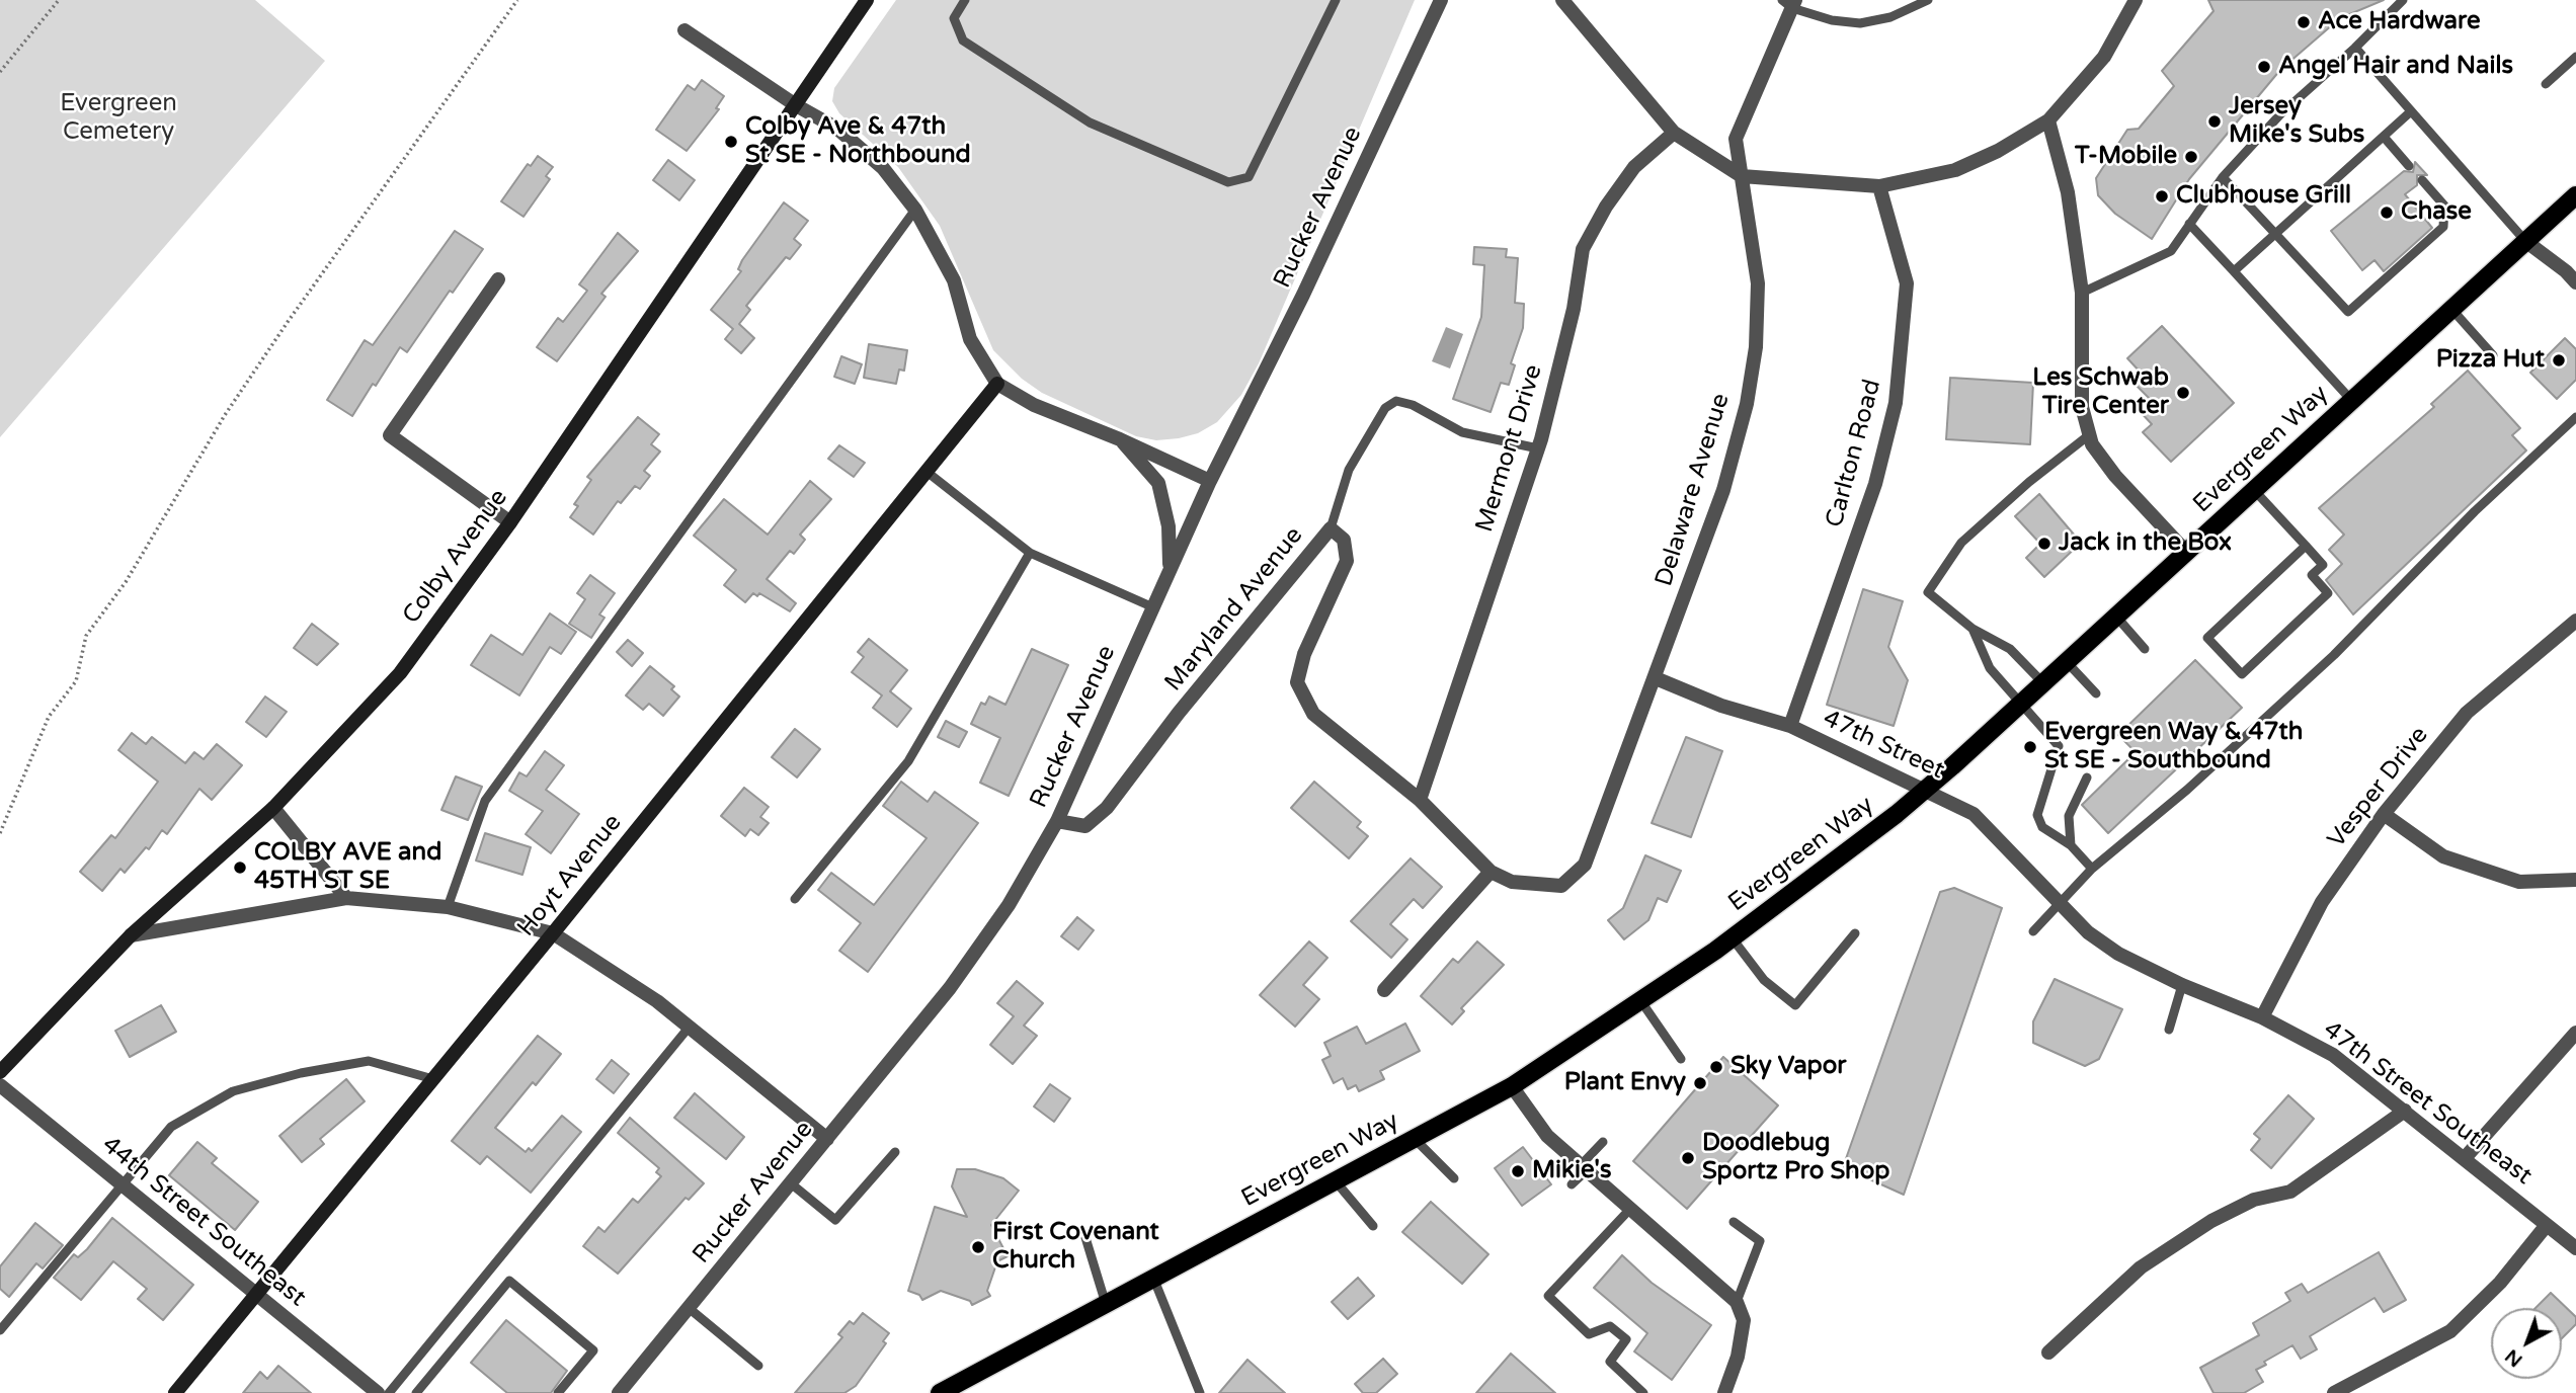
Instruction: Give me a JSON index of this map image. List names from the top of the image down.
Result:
{
  "streets": {
    "main road": ["Evergreen Way", "Colby Avenue", "Hoyt Avenue"],
    "street": [
      "Rucker Avenue",
      "Mermont Drive",
      "Carlton Road",
      "Delaware Avenue",
      "Maryland Avenue",
      "47th Street",
      "Vesper Drive",
      "47th Street Southeast",
      "44th Street Southeast"
    ]
  },
  "crossings": [
    ["Rucker Avenue", "Maryland Avenue"],
    ["Mermont Drive", "Maryland Avenue"],
    ["Evergreen Way", "47th Street"],
    ["Carlton Road", "47th Street"],
    ["Delaware Avenue", "Maryland Avenue"],
    ["Delaware Avenue", "47th Street"],
    ["47th Street", "47th Street Southeast"],
    ["Vesper Drive", "47th Street Southeast"],
    ["Hoyt Avenue", "44th Street Southeast"]
  ],
  "parks": ["Evergreen Cemetery"],
  "places": [
    "Ace Hardware",
    "Angel Hair and Nails",
    "Jersey Mike's Subs",
    "Colby Ave & 47th St SE - Northbound",
    "T-Mobile",
    "Clubhouse Grill",
    "Chase",
    "Pizza Hut",
    "Les Schwab Tire Center",
    "Jack in the Box",
    "Evergreen Way & 47th St SE - Southbound",
    "COLBY AVE and 45TH ST SE",
    "Sky Vapor",
    "Plant Envy",
    "Doodlebug Sportz Pro Shop",
    "Mikie's",
    "First Covenant Church"
  ],
  "north": "bottom left"
}
